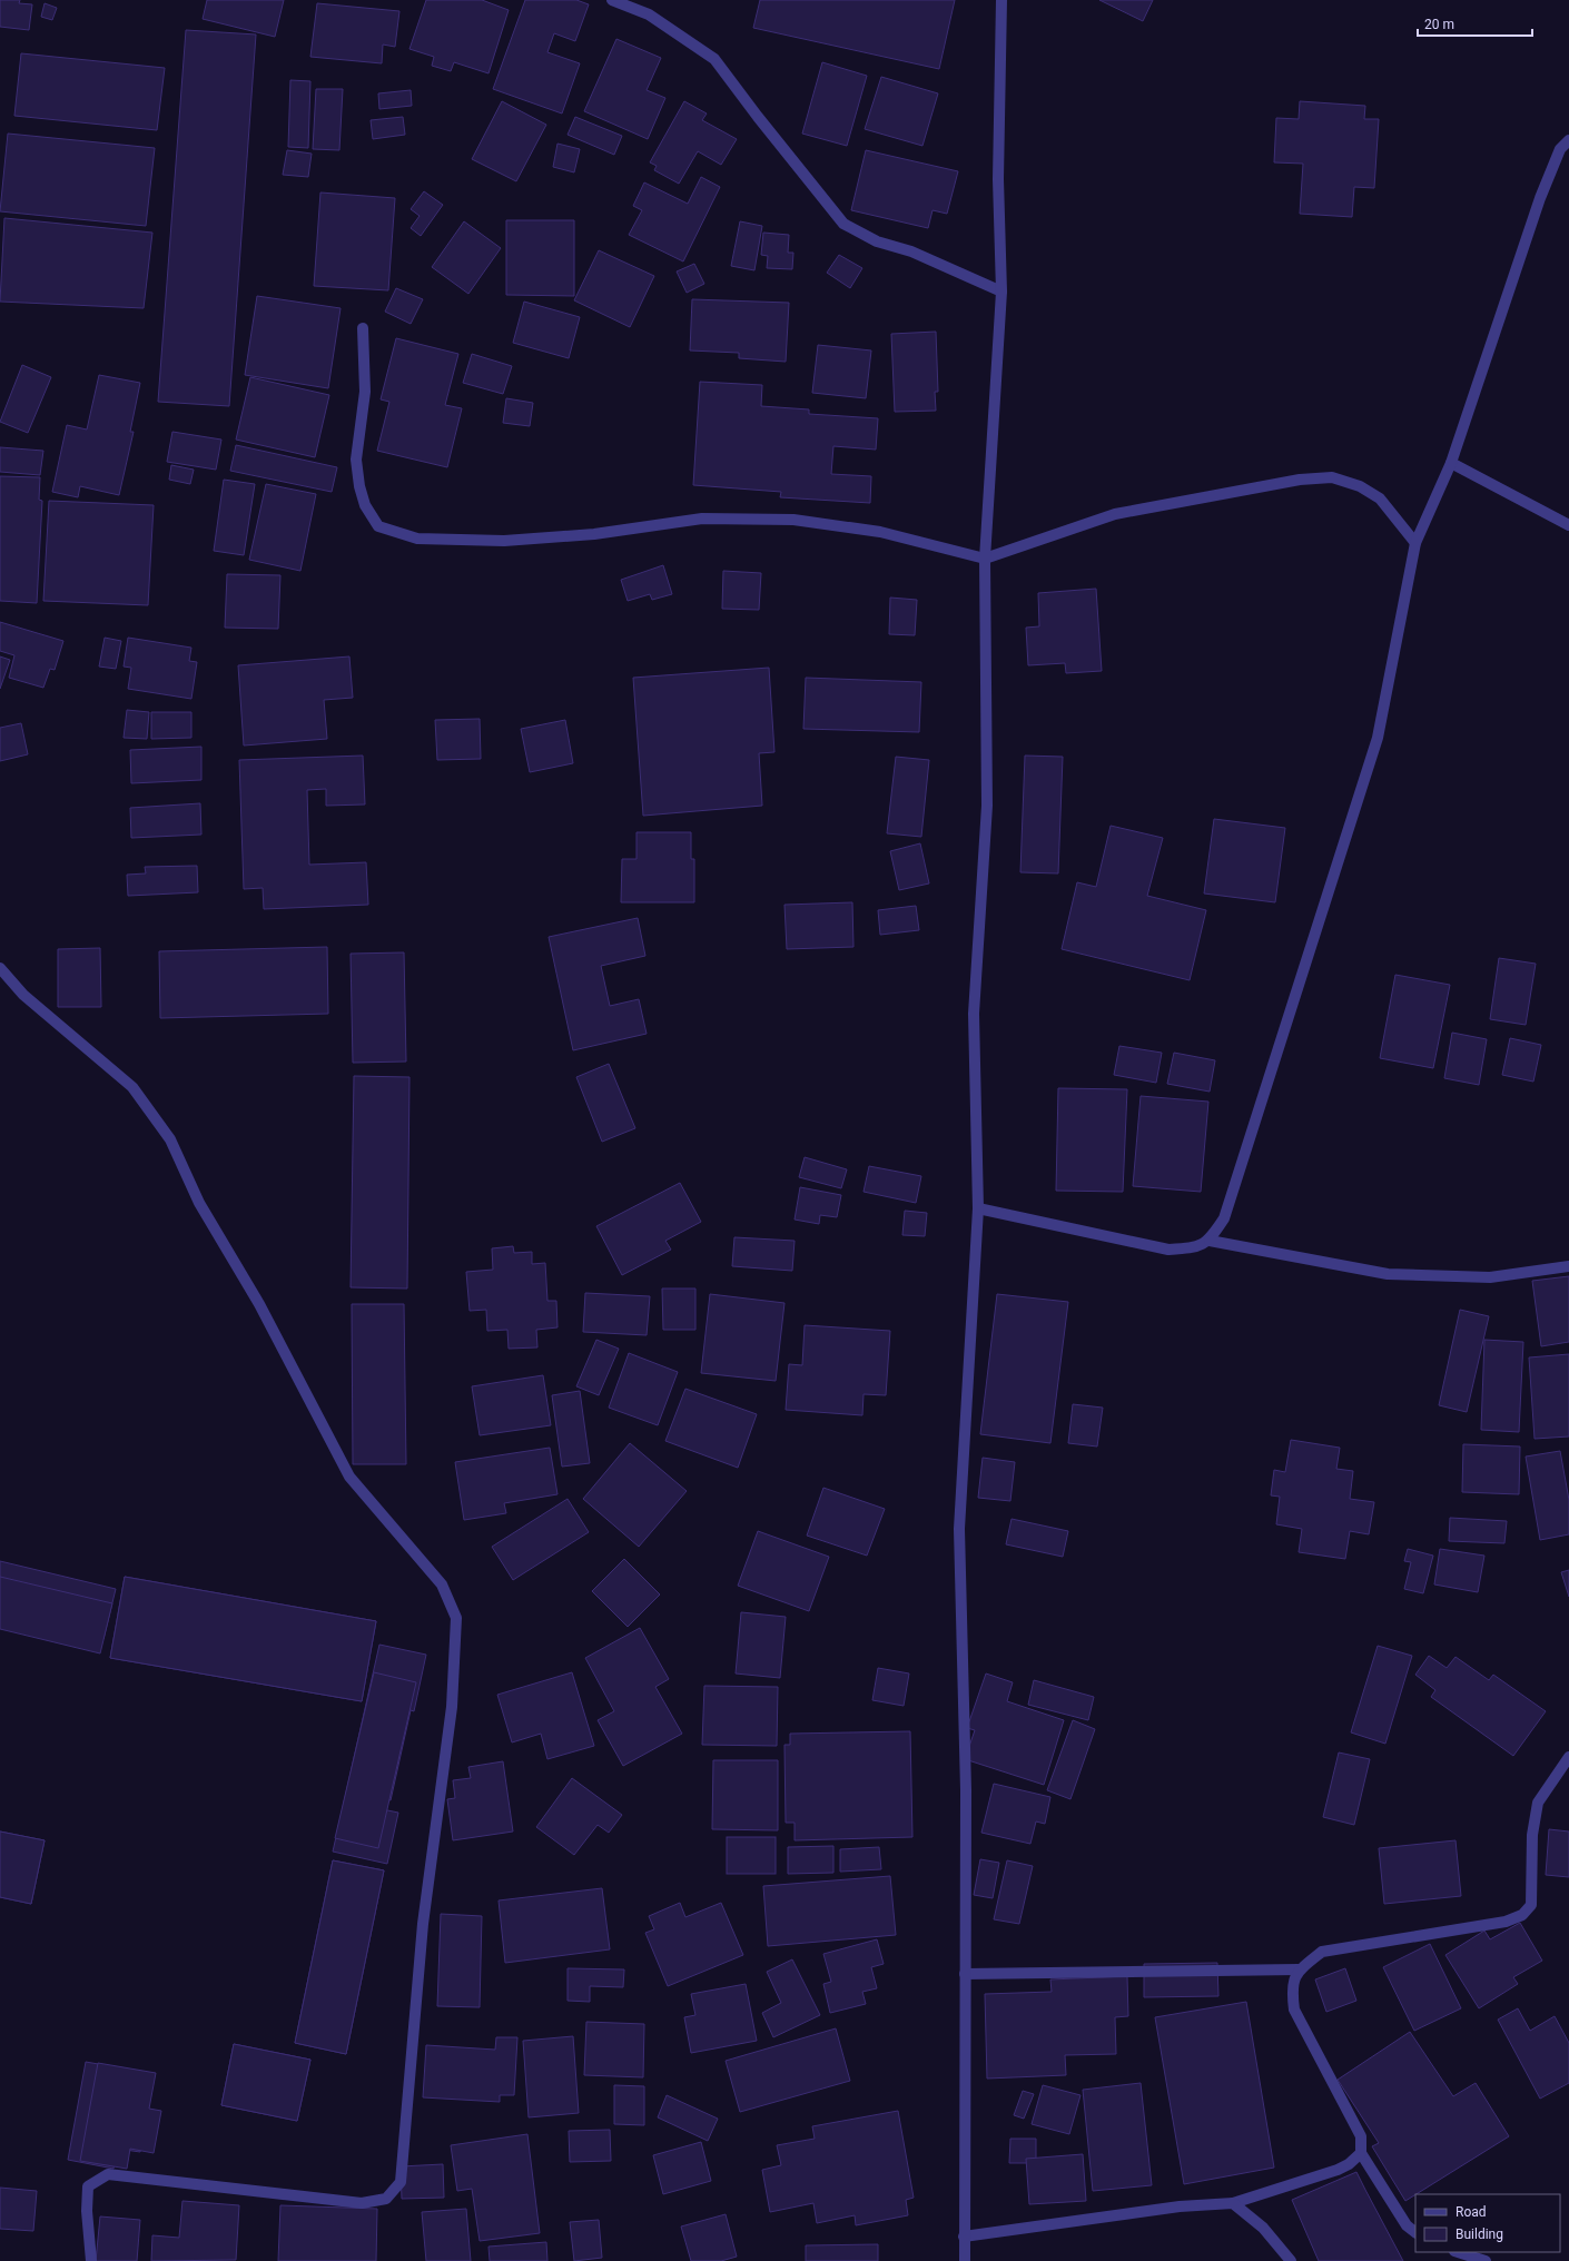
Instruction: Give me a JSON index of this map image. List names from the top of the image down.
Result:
{
  "legend": ["Road", "Building"],
  "scale_bar": "20 m"
}
